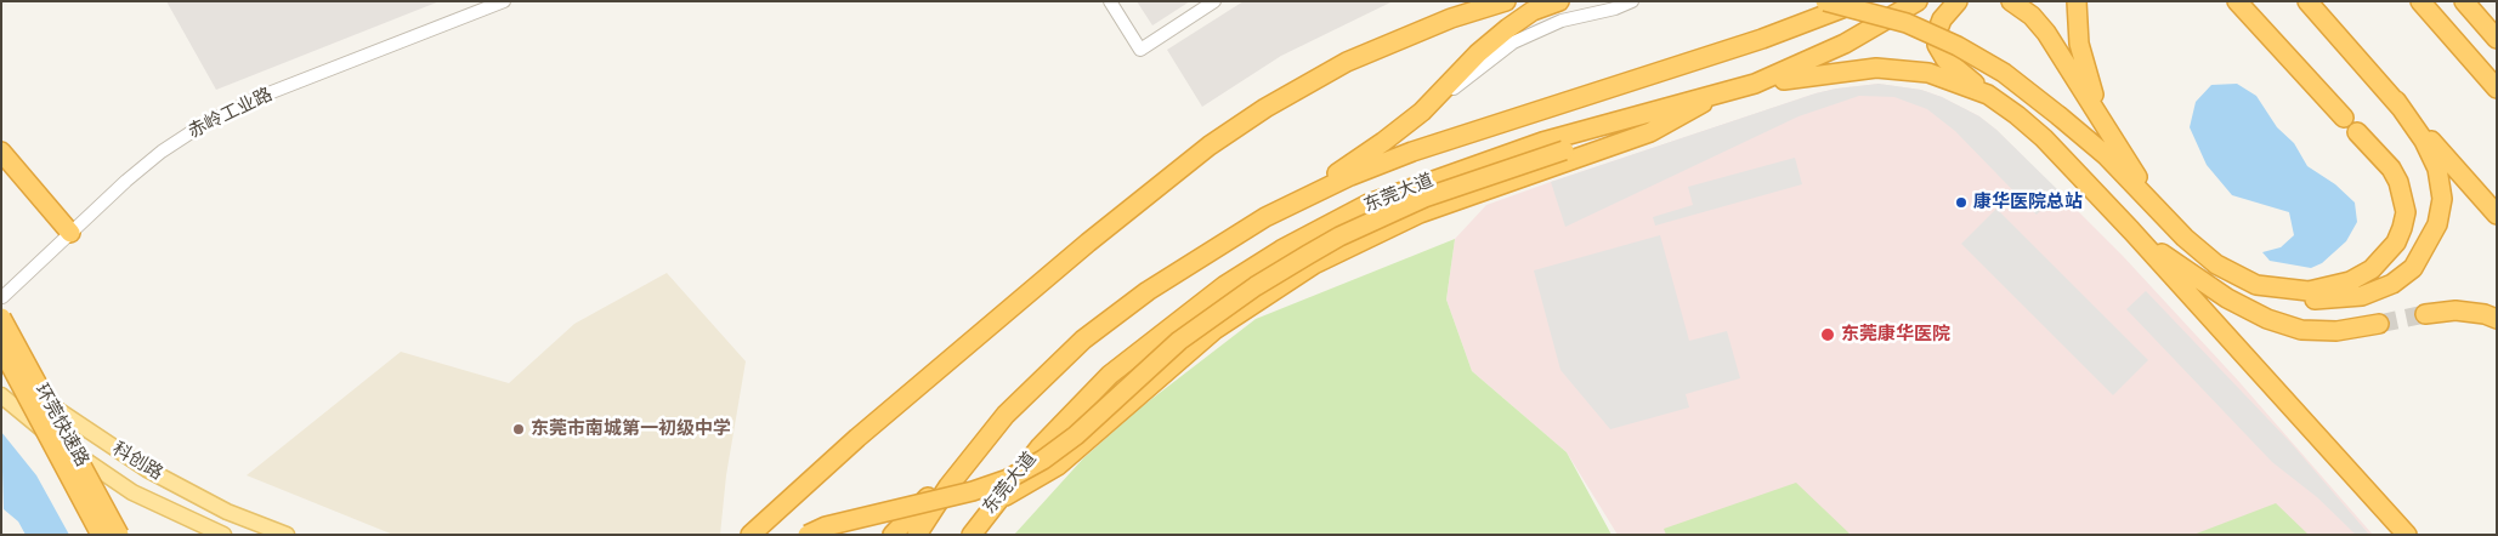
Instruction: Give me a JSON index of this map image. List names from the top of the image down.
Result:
{
  "streets": {
    "highway": ["东莞大道", "环莞快速路"],
    "main road": ["科创路"],
    "street": ["赤岭工业路"]
  },
  "places": ["康华医院总站", "东莞康华医院", "东莞市南城第一初级中学"]
}
